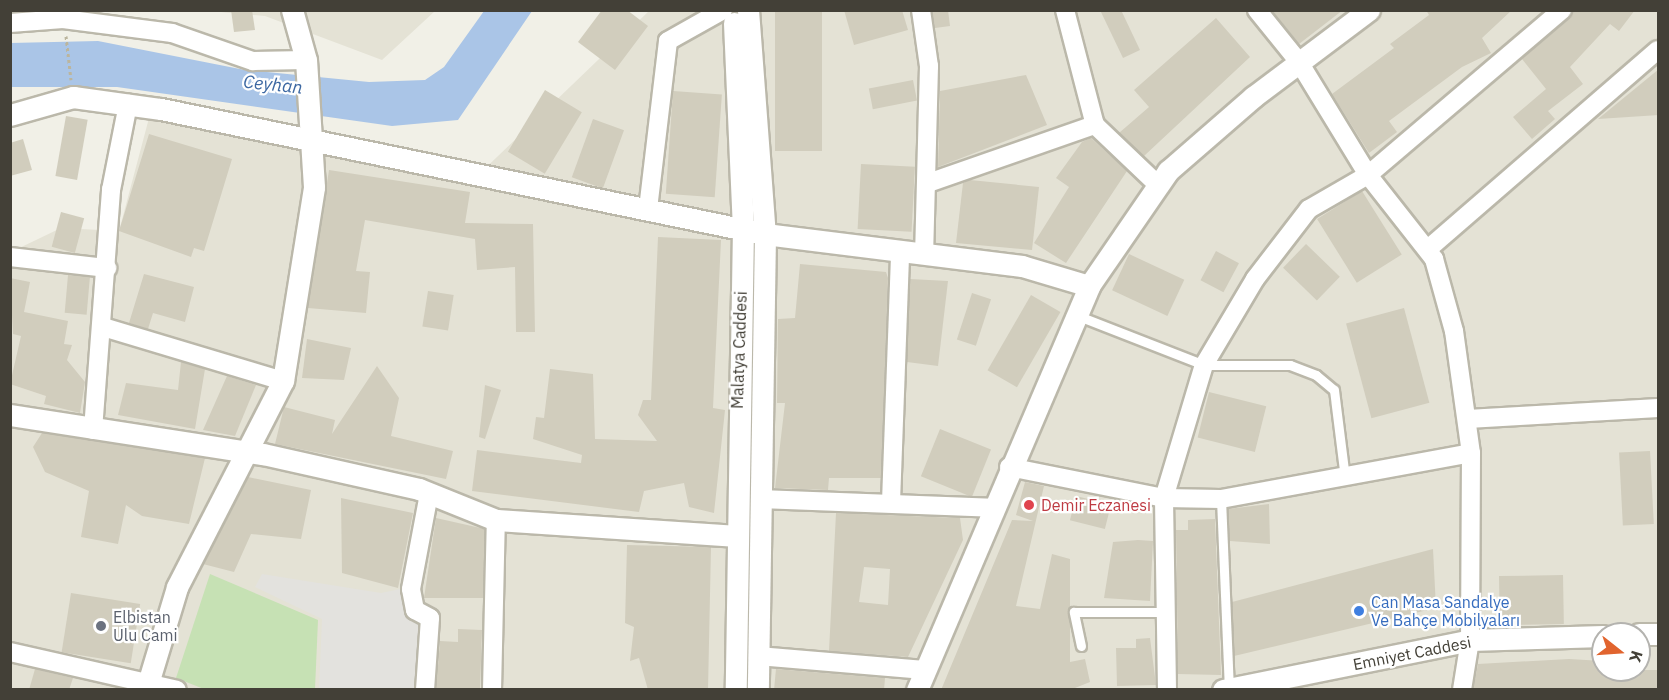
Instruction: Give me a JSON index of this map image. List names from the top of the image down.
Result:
{
  "streets": {
    "street": ["Malatya Caddesi", "Emniyet Caddesi"]
  },
  "water": ["Ceyhan"],
  "places": ["Demir Eczanesi", "Can Masa Sandalye Ve Bahçe Mobilyaları", "Elbistan Ulu Cami"],
  "north": "right"
}
